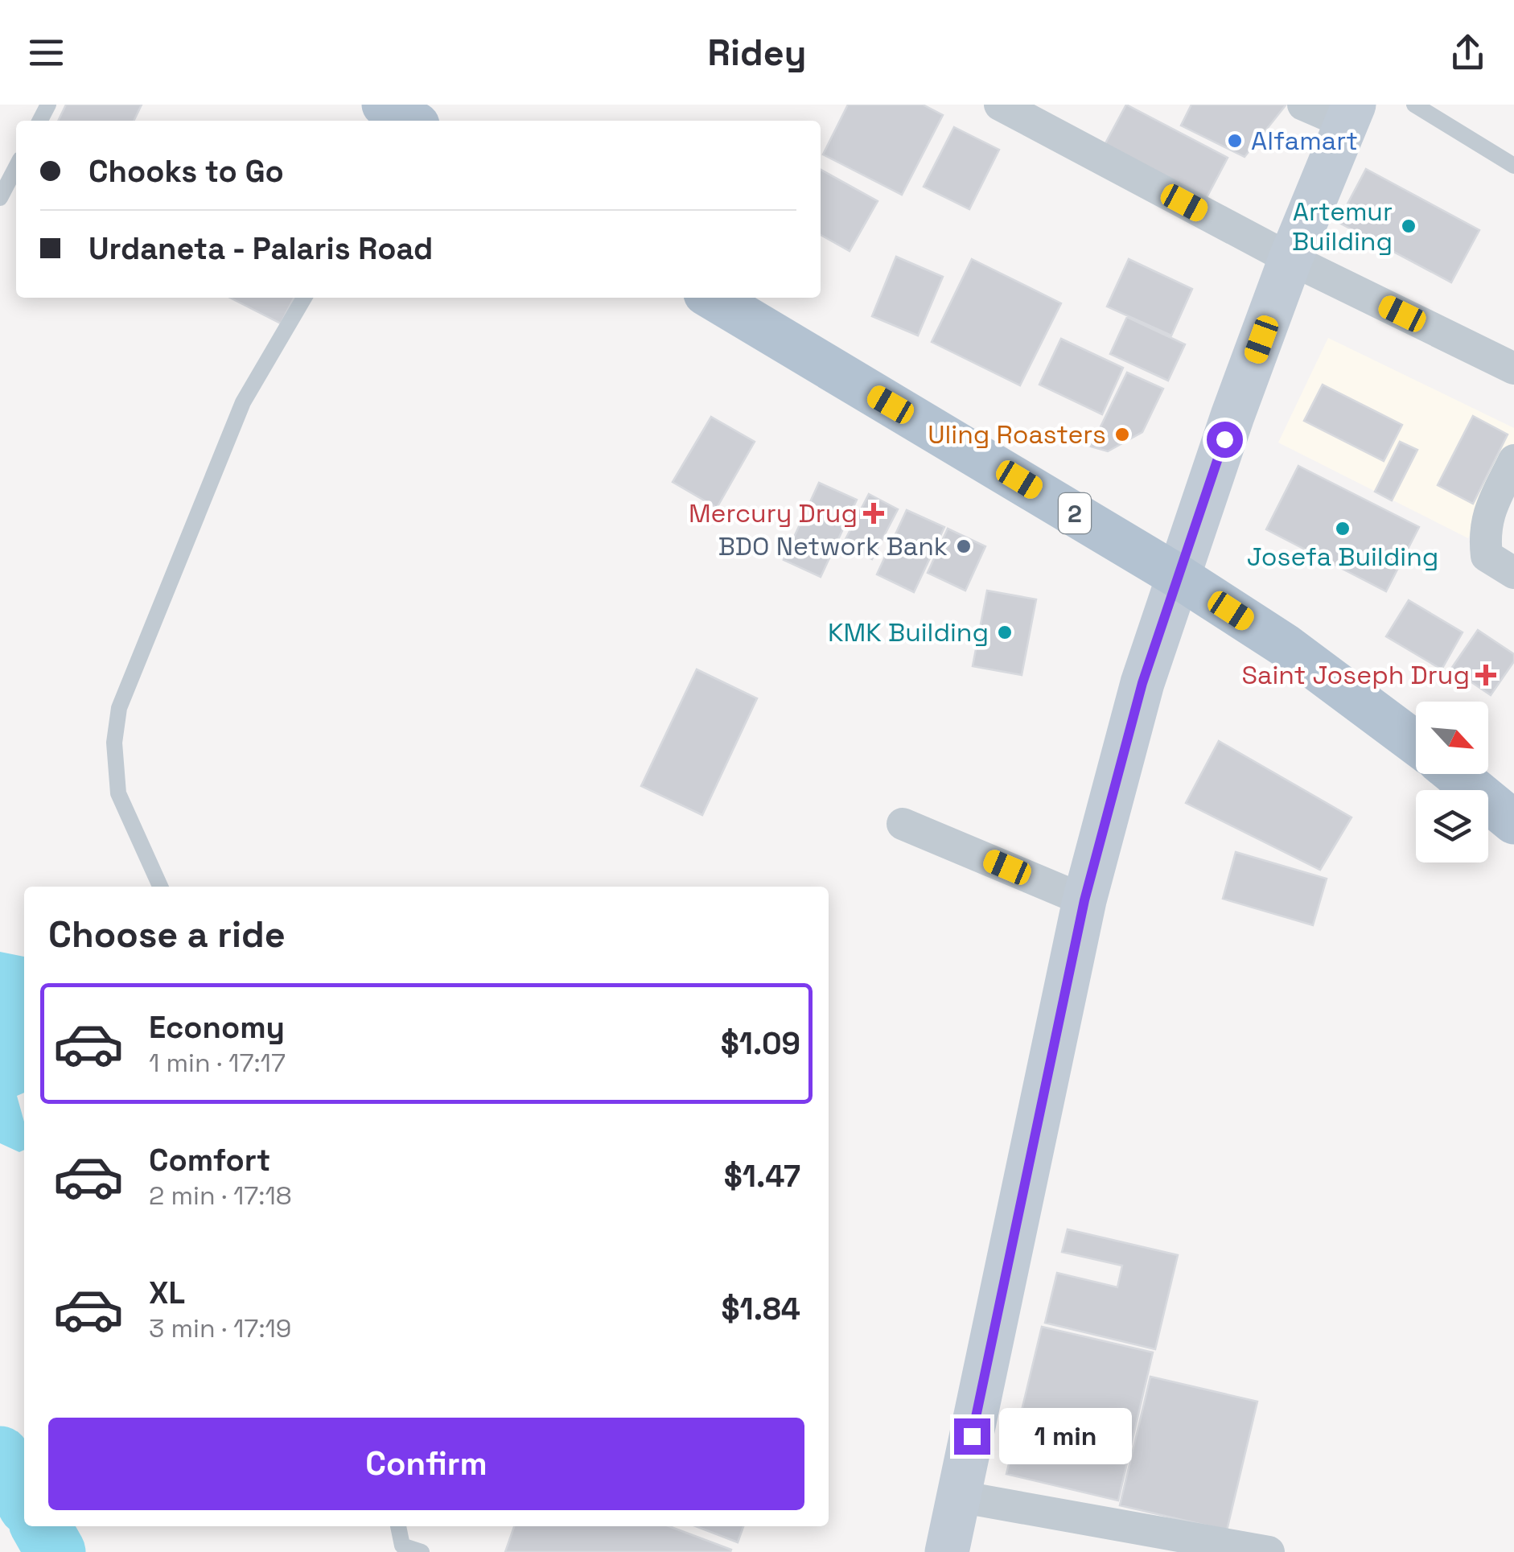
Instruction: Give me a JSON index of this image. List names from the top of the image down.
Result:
{
  "streets": {
    "main road": ["2"]
  },
  "places": {
    "other": [
      "Alfamart",
      "Artemur Building",
      "Uling Roasters",
      "Josefa Building",
      "BDO Network Bank",
      "KMK Building"
    ],
    "health": ["Mercury Drug", "Saint Joseph Drug"]
  },
  "north": "bottom right",
  "page": {
    "header": "Ridey",
    "banner": ["Chooks to Go", "Urdaneta - Palaris Road"],
    "heading": "Choose a ride",
    "list": [
      {
        "name": "Economy",
        "note": "1 min · 17:17",
        "value": "$1.09"
      },
      {
        "name": "Comfort",
        "note": "2 min · 17:18",
        "value": "$1.47"
      },
      {
        "name": "XL",
        "note": "3 min · 17:19",
        "value": "$1.84"
      }
    ],
    "buttons": "Confirm",
    "bubble": "1 min"
  }
}
